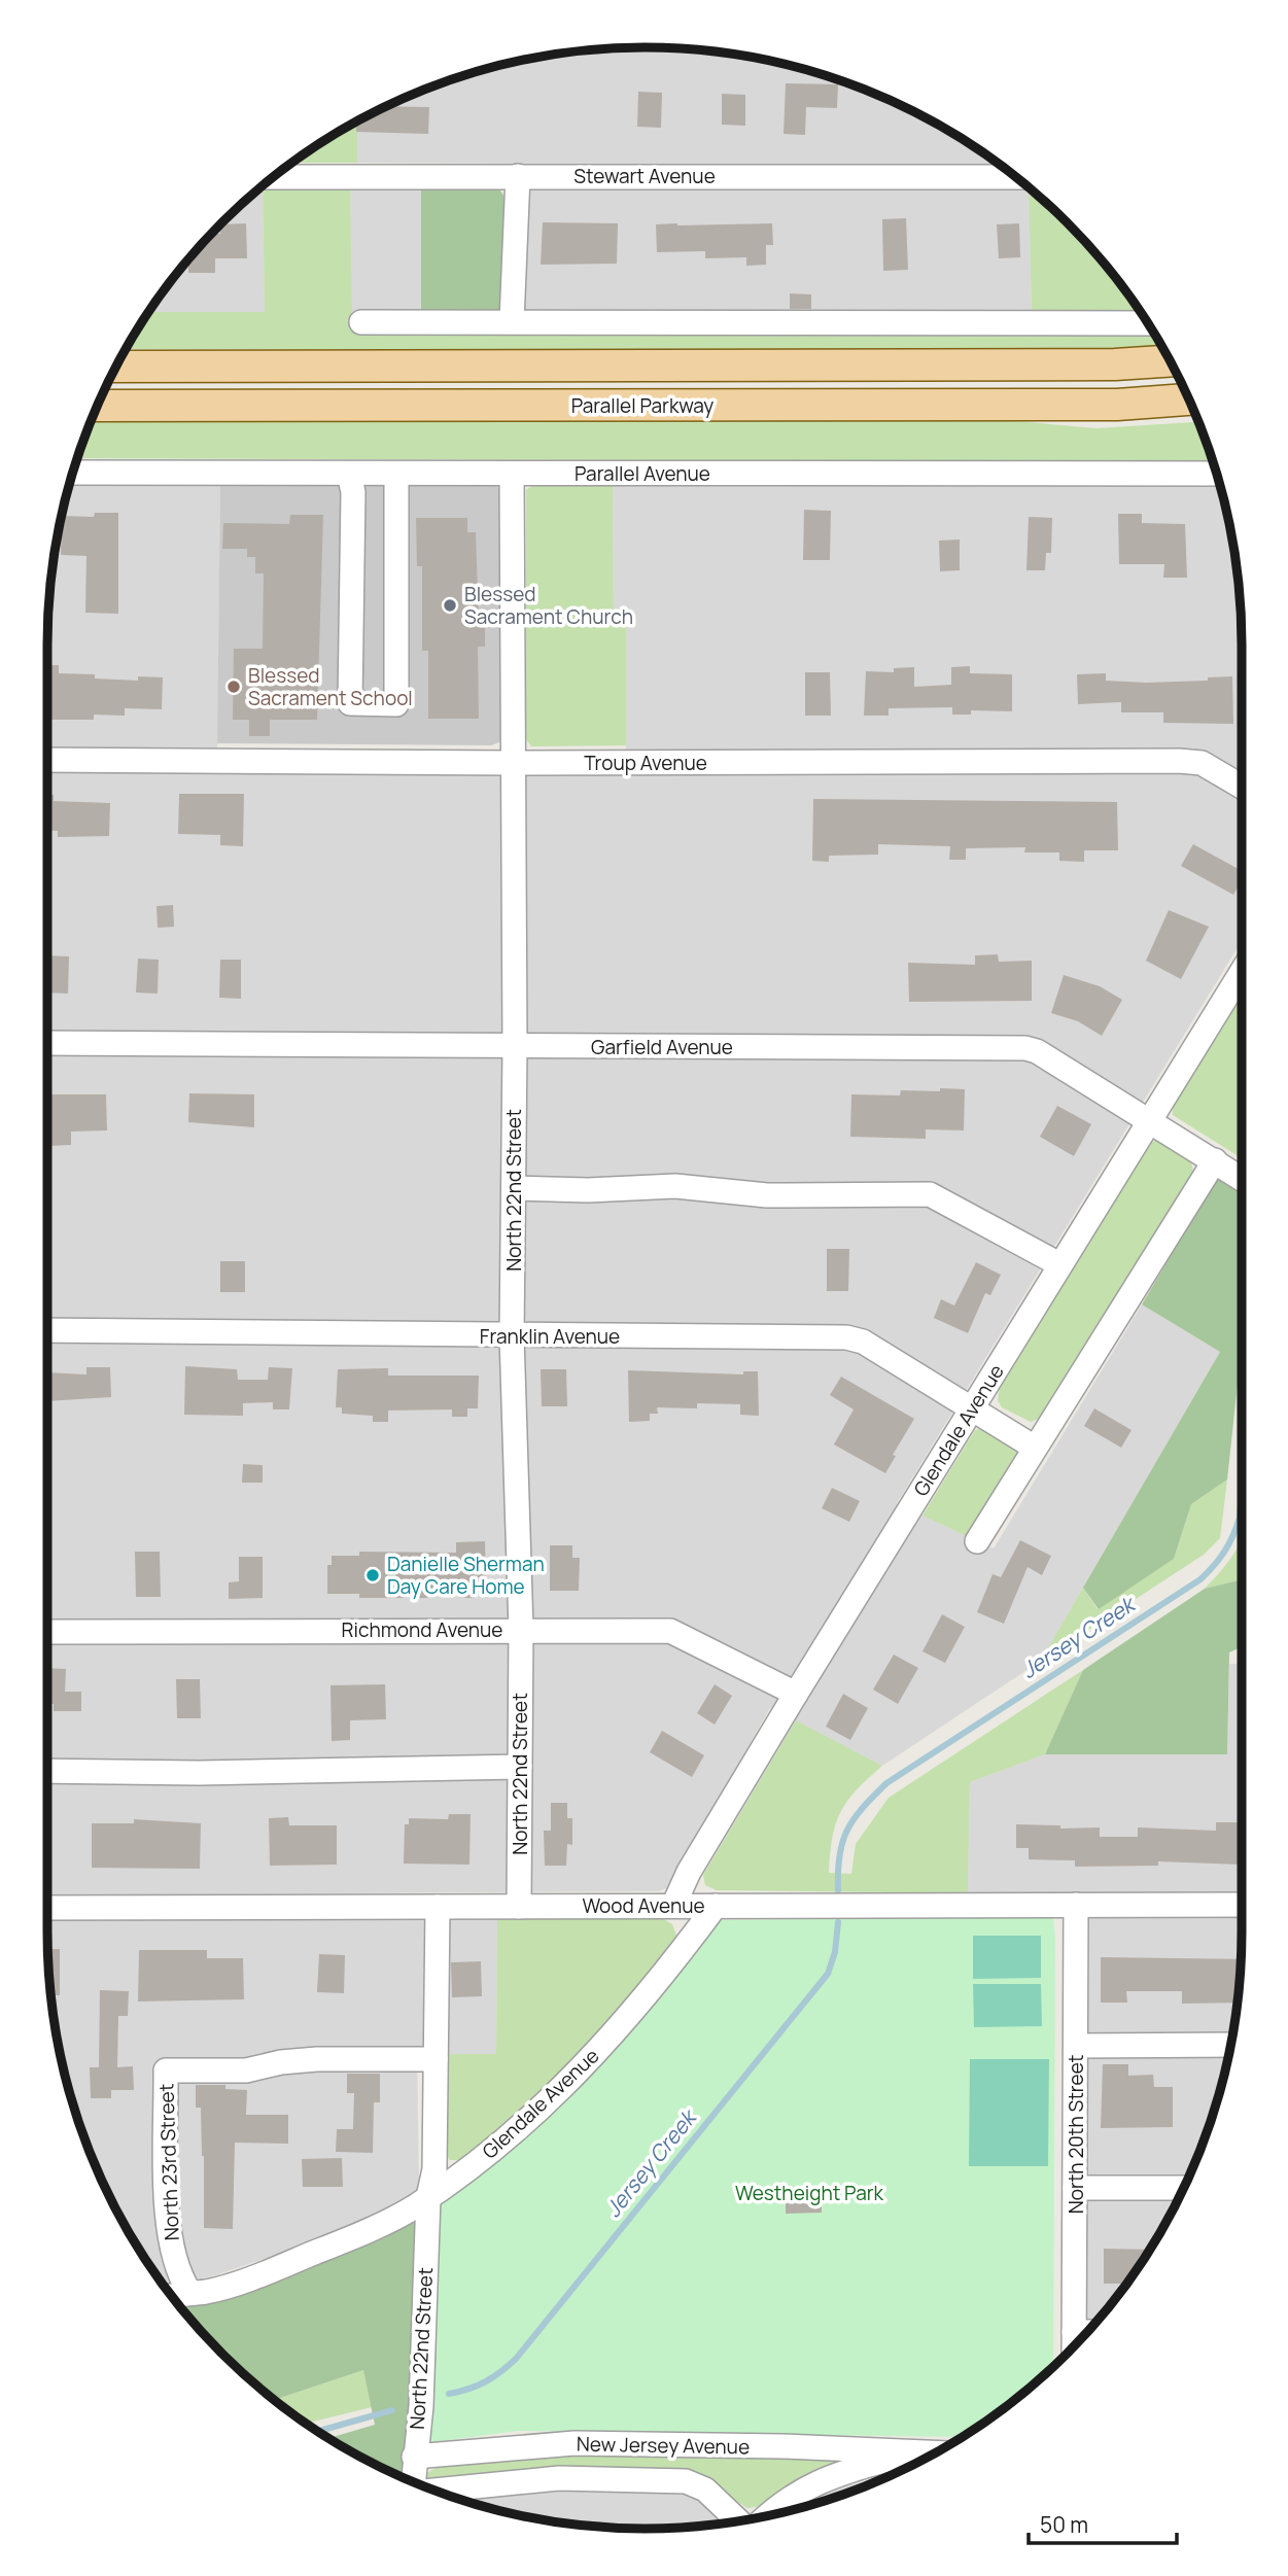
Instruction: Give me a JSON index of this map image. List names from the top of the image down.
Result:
{
  "streets": {
    "main road": ["Parallel Parkway"],
    "street": [
      "Stewart Avenue",
      "Parallel Avenue",
      "Troup Avenue",
      "Garfield Avenue",
      "North 22nd Street",
      "Franklin Avenue",
      "Glendale Avenue",
      "Richmond Avenue",
      "Wood Avenue",
      "North 20th Street",
      "North 23rd Street",
      "New Jersey Avenue"
    ]
  },
  "crossings": [
    ["Parallel Avenue", "North 22nd Street"],
    ["Troup Avenue", "North 22nd Street"],
    ["Garfield Avenue", "North 22nd Street"],
    ["Garfield Avenue", "Glendale Avenue"],
    ["North 22nd Street", "Franklin Avenue"],
    ["North 22nd Street", "Glendale Avenue"],
    ["North 22nd Street", "Richmond Avenue"],
    ["North 22nd Street", "Wood Avenue"],
    ["North 22nd Street", "North 23rd Street"],
    ["North 22nd Street", "New Jersey Avenue"],
    ["Franklin Avenue", "Glendale Avenue"],
    ["Glendale Avenue", "Richmond Avenue"],
    ["Glendale Avenue", "Wood Avenue"],
    ["Glendale Avenue", "North 23rd Street"],
    ["Wood Avenue", "North 20th Street"]
  ],
  "water": ["Jersey Creek"],
  "parks": ["Westheight Park"],
  "places": ["Blessed Sacrament Church", "Blessed Sacrament School", "Danielle Sherman Day Care Home"],
  "scale_bar": "50 m"
}
